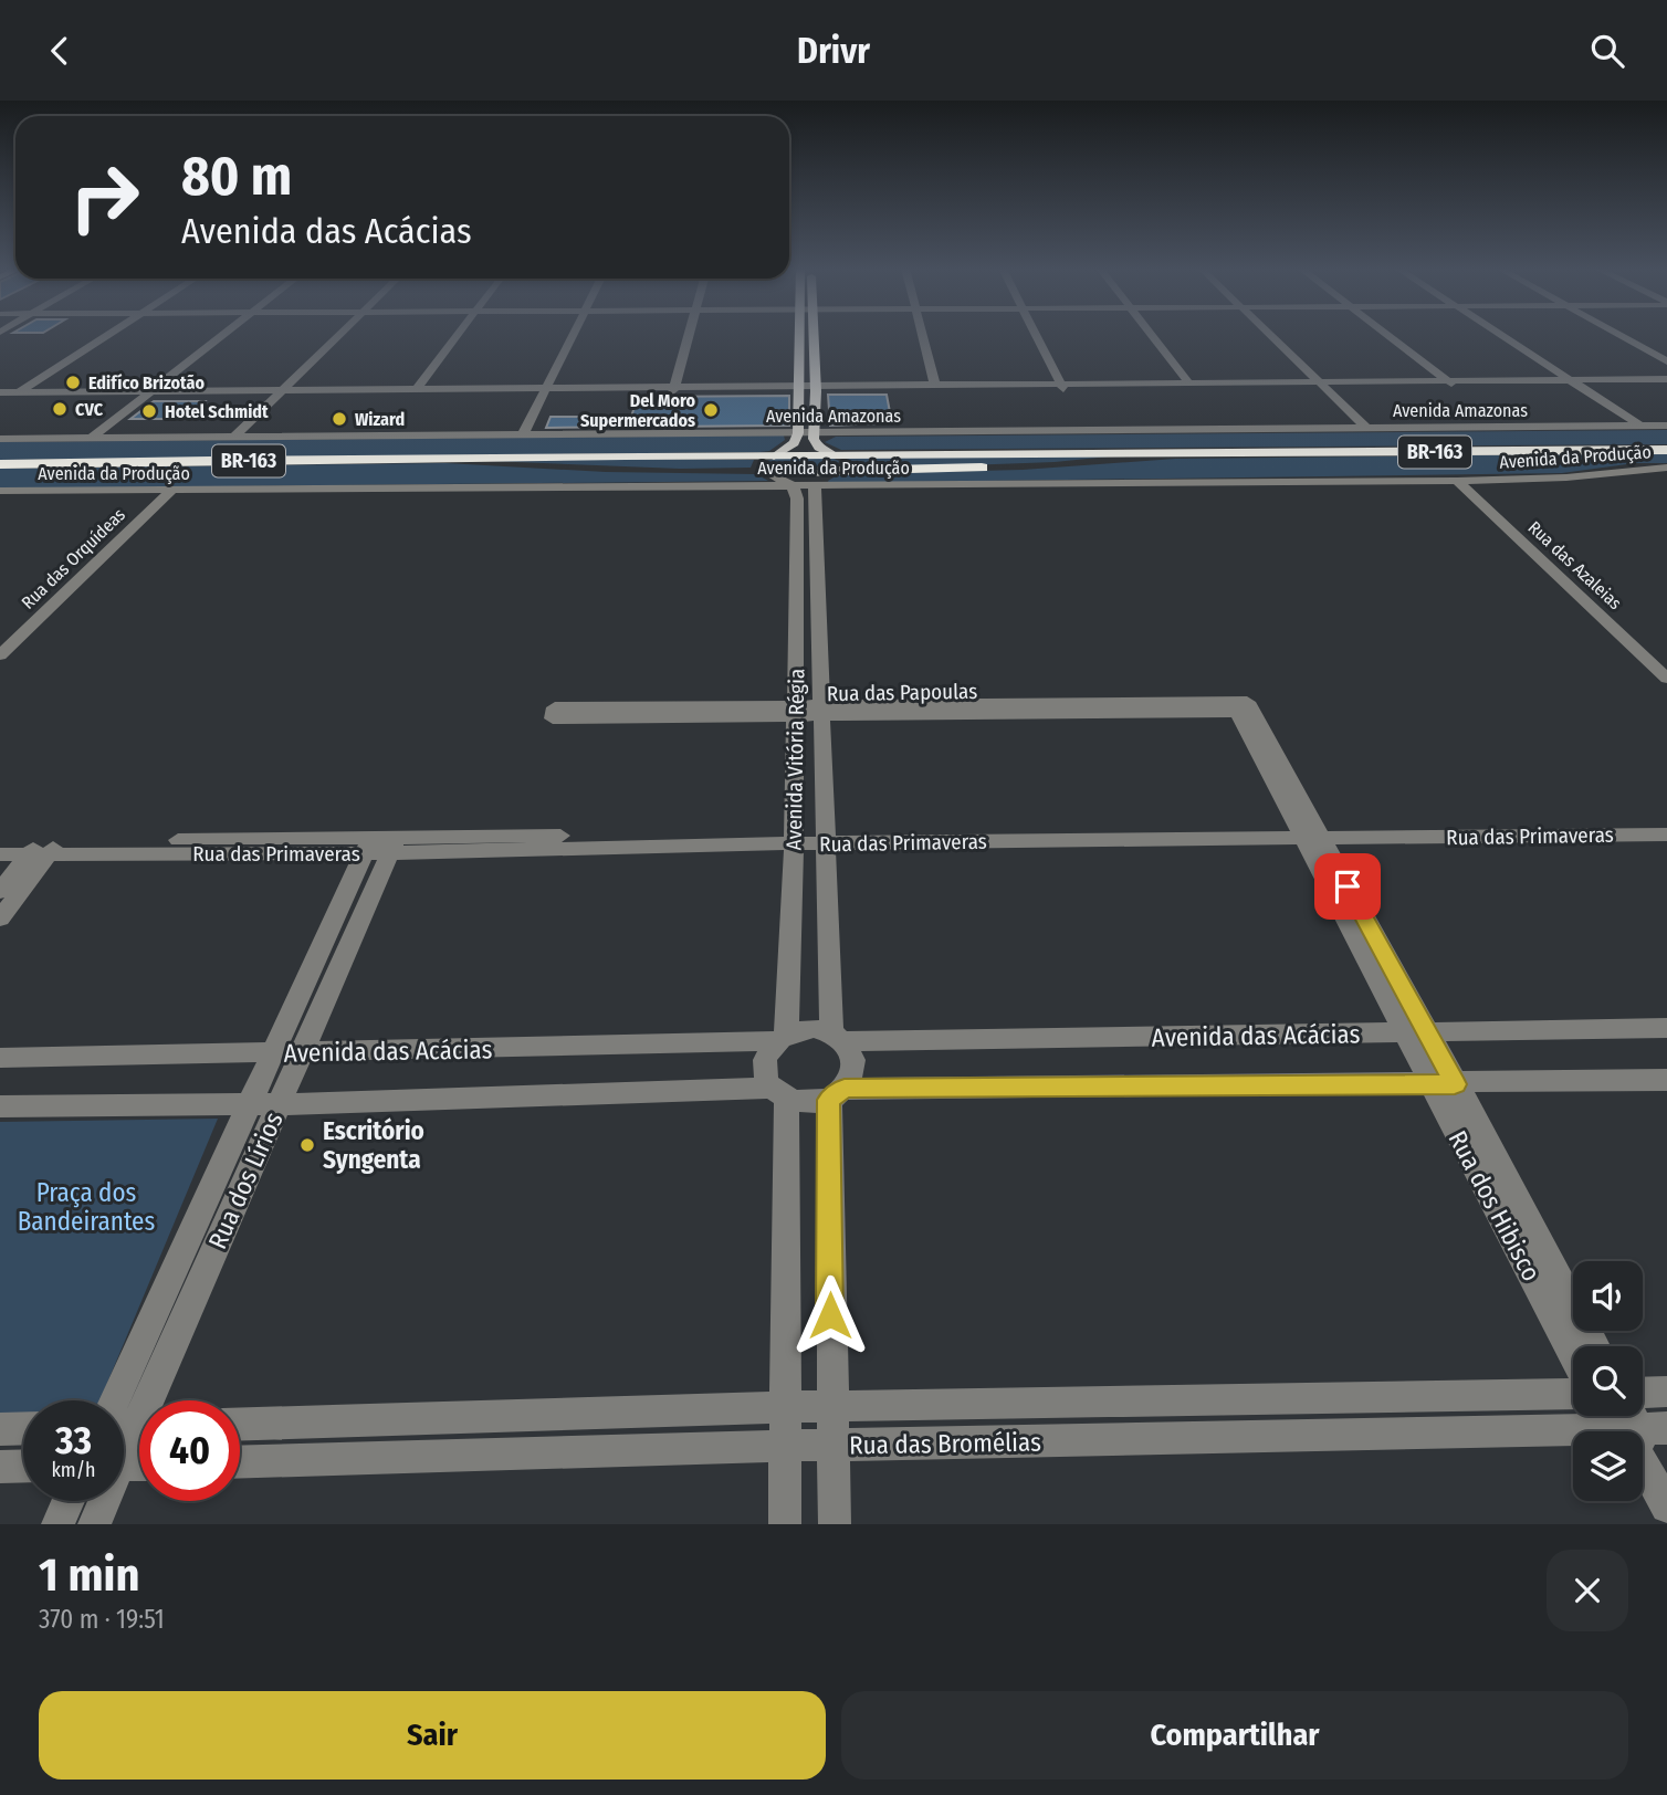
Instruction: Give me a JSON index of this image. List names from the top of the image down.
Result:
{
  "streets": {
    "highway": ["BR-163"],
    "street": [
      "Avenida Amazonas",
      "Avenida da Produção",
      "Rua das Orquídeas",
      "Rua das Azaleias",
      "Rua das Papoulas",
      "Avenida Vitória Régia",
      "Rua das Primaveras",
      "Avenida das Acácias",
      "Rua dos Lírios",
      "Rua dos Hibisco",
      "Rua das Bromélias"
    ]
  },
  "crossings": [
    ["Avenida da Produção", "Rua das Orquídeas"],
    ["Avenida da Produção", "Rua das Azaleias"],
    ["Avenida da Produção", "Avenida Vitória Régia"],
    ["Rua das Papoulas", "Avenida Vitória Régia"],
    ["Rua das Papoulas", "Rua dos Hibisco"],
    ["Avenida Vitória Régia", "Rua das Primaveras"],
    ["Avenida Vitória Régia", "Avenida das Acácias"],
    ["Rua das Primaveras", "Rua dos Lírios"],
    ["Rua das Primaveras", "Rua dos Hibisco"],
    ["Avenida das Acácias", "Rua dos Lírios"],
    ["Avenida das Acácias", "Rua dos Hibisco"]
  ],
  "parks": ["Praça dos Bandeirantes"],
  "places": [
    "Edifíco Brizotão",
    "CVC",
    "Del Moro Supermercados",
    "Hotel Schmidt",
    "Wizard",
    "Escritório Syngenta"
  ],
  "page": {
    "header": "Drivr",
    "turn": ["80 m", "Avenida das Acácias"],
    "speed": "33 km/h",
    "limit": "40",
    "heading": ["1 min", "370 m · 19:51"],
    "buttons": ["Sair", "Compartilhar"]
  }
}
